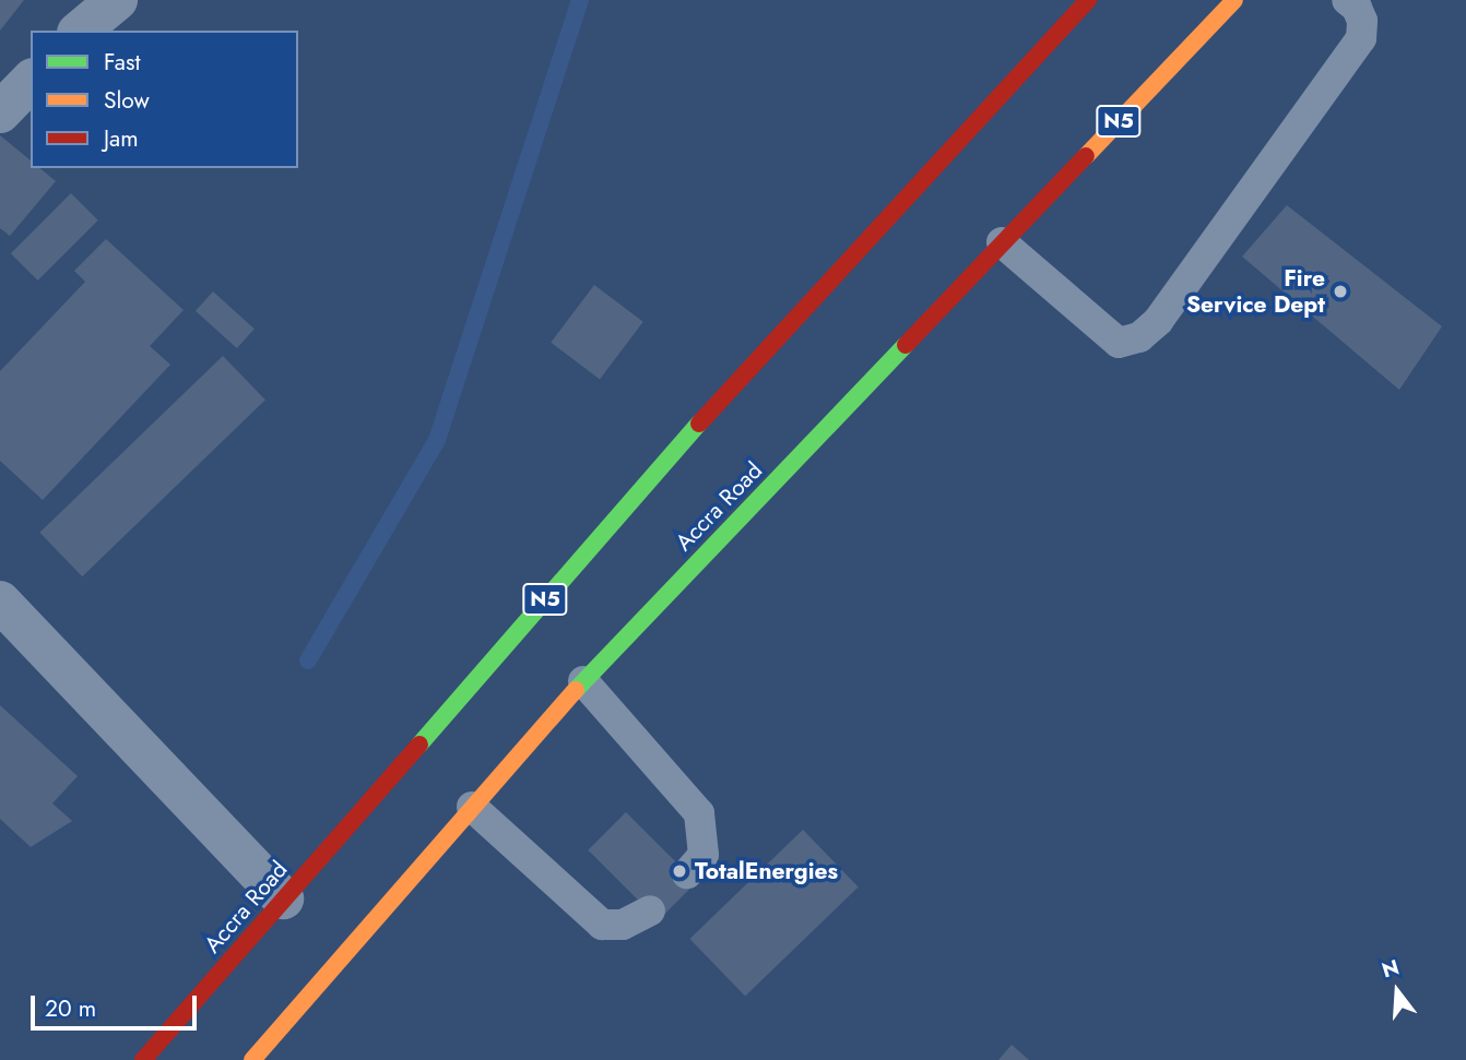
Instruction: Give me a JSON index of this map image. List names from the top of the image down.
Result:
{
  "streets": {
    "main road": ["N5", "Accra Road"]
  },
  "places": ["Fire Service Dept", "TotalEnergies"],
  "legend": ["Fast", "Slow", "Jam"],
  "scale_bar": "20 m",
  "north": "top"
}
